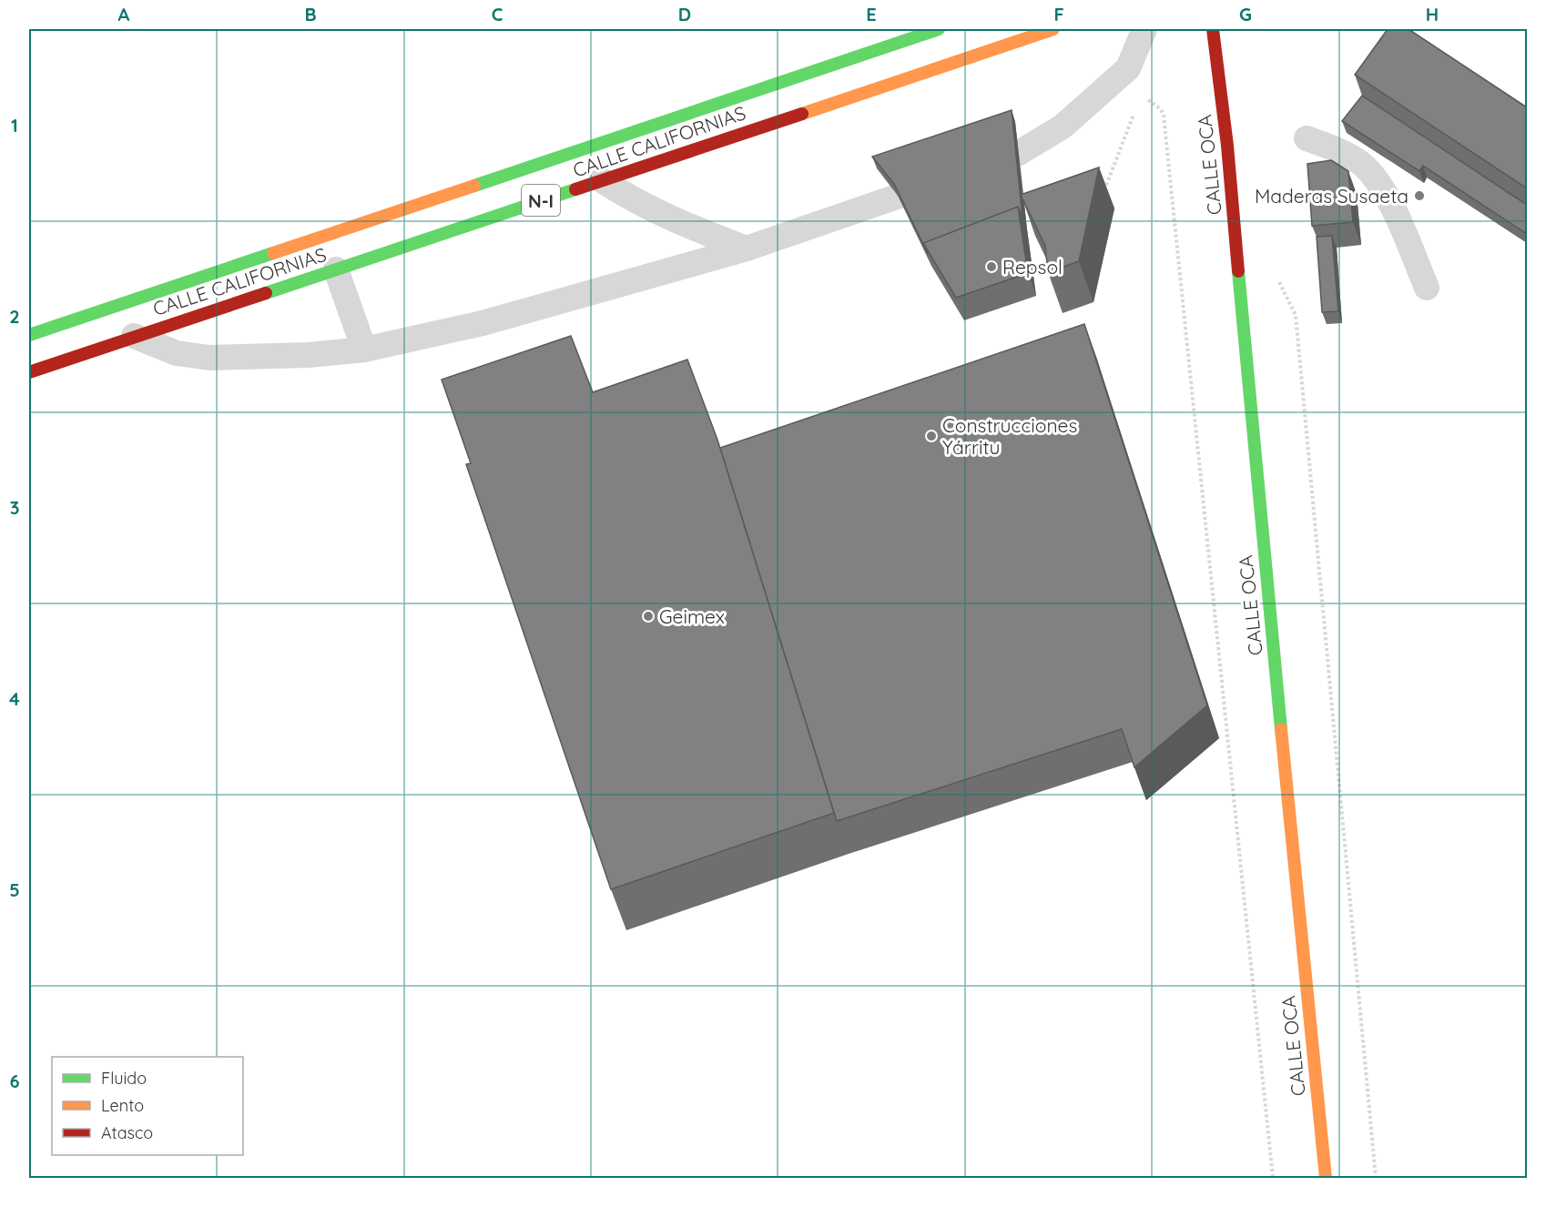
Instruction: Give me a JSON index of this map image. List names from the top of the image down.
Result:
{
  "streets": {
    "main road": ["CALLE CALIFORNIAS", "CALLE OCA", "N-I"]
  },
  "places": [
    "Maderas Susaeta",
    "Repsol",
    "Construcciones Yárritu",
    "Geimex"
  ],
  "legend": ["Fluido", "Lento", "Atasco"],
  "grid": {
    "columns": [
      "A",
      "B",
      "C",
      "D",
      "E",
      "F",
      "G",
      "H"
    ],
    "rows": [
      "1",
      "2",
      "3",
      "4",
      "5",
      "6"
    ]
  }
}
